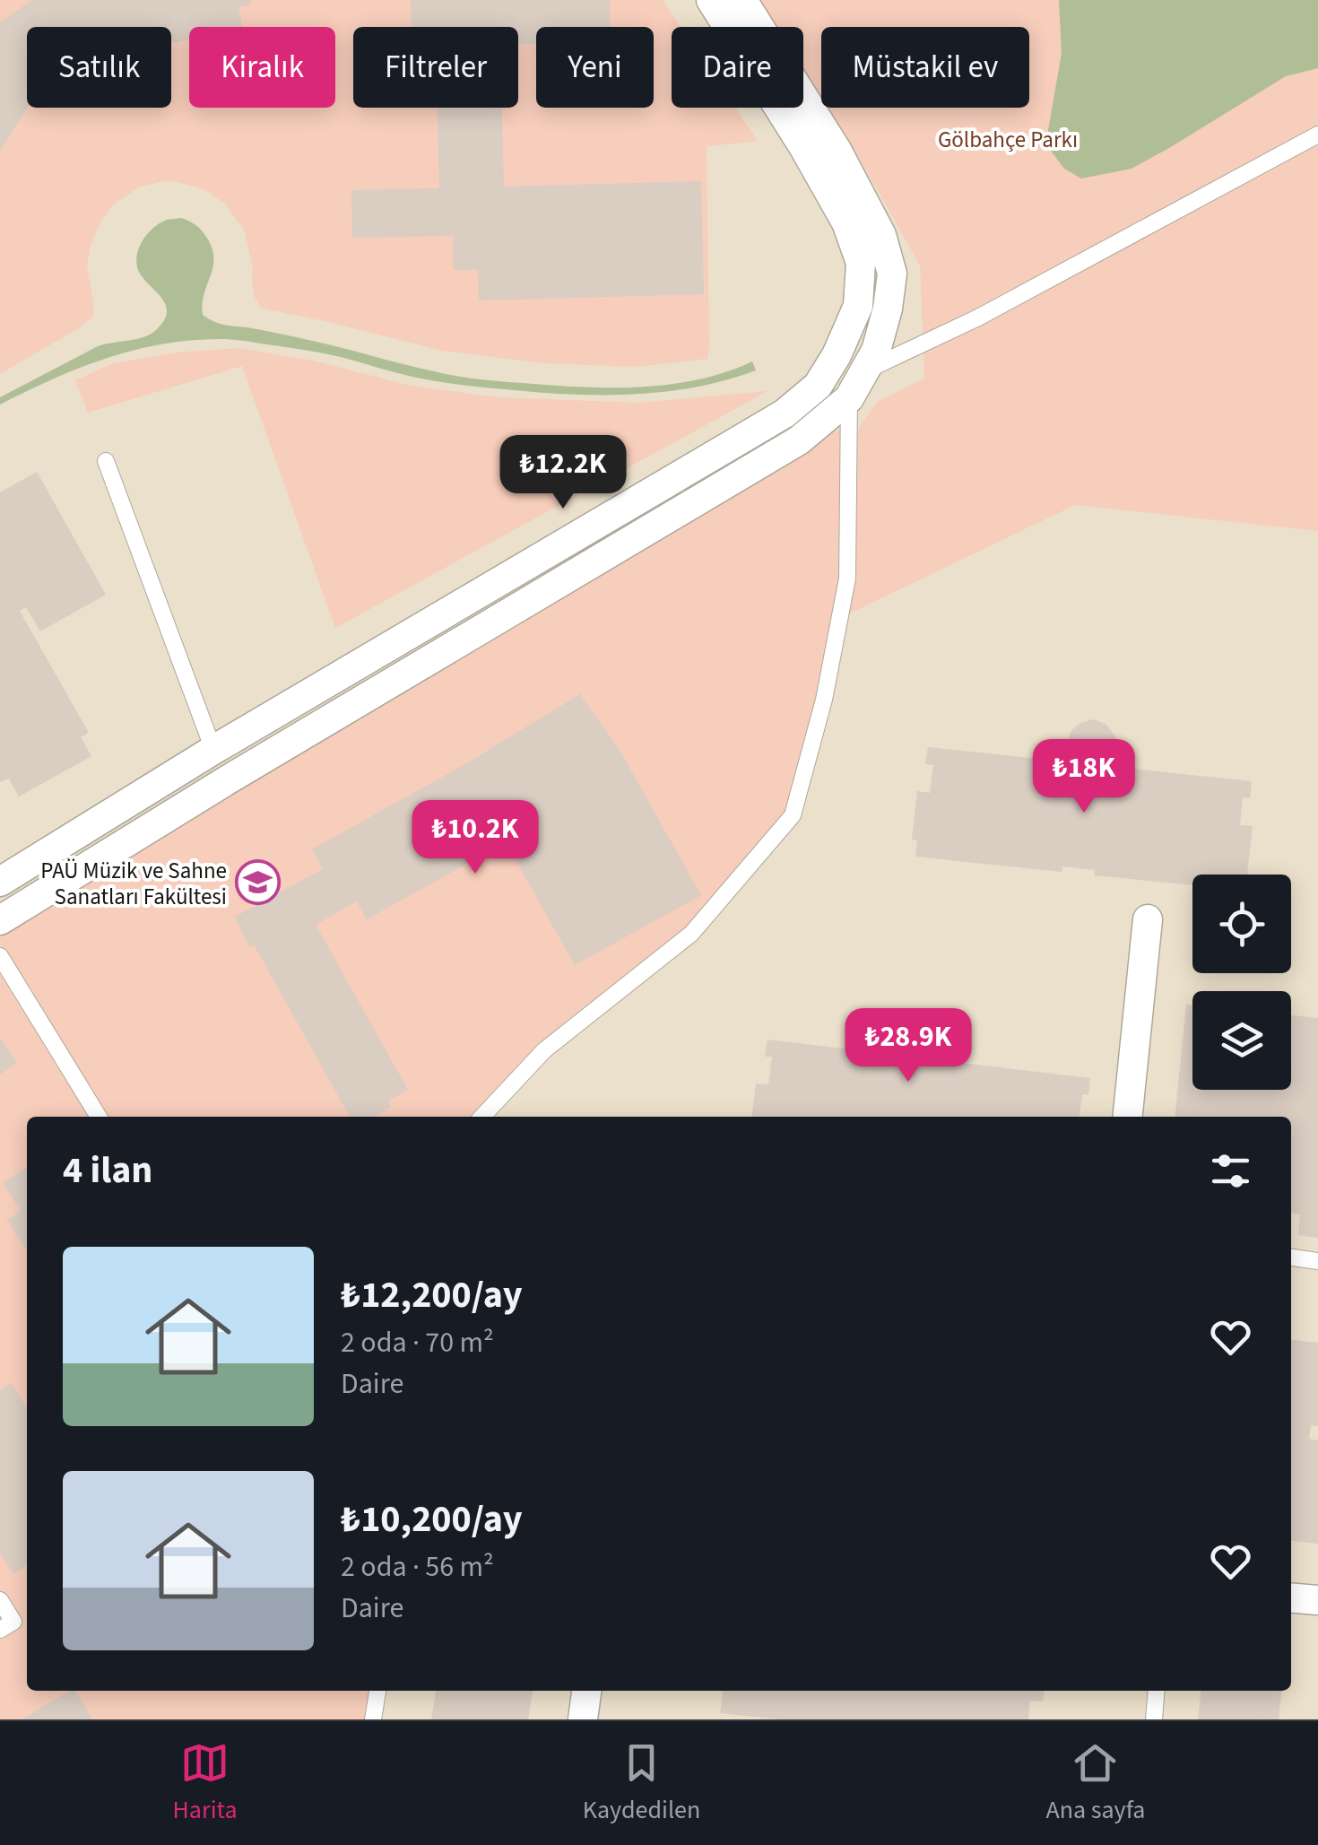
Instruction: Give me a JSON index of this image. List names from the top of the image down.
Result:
{
  "parks": ["Gölbahçe Parkı"],
  "places": {
    "school or university": ["PAÜ Müzik ve Sahne Sanatları Fakültesi"]
  },
  "page": {
    "chip": [
      "Satılık",
      "Kiralık",
      "Filtreler",
      "Yeni",
      "Daire",
      "Müstakil ev"
    ],
    "price": [
      "₺12.2K",
      "₺18K",
      "₺10.2K",
      "₺28.9K"
    ],
    "heading": "4 ilan",
    "list": [
      {
        "name": "₺12,200/ay",
        "note": "2 oda · 70 m² · Daire"
      },
      {
        "name": "₺10,200/ay",
        "note": "2 oda · 56 m² · Daire"
      }
    ],
    "tabs": ["Harita", "Kaydedilen", "Ana sayfa"]
  }
}
